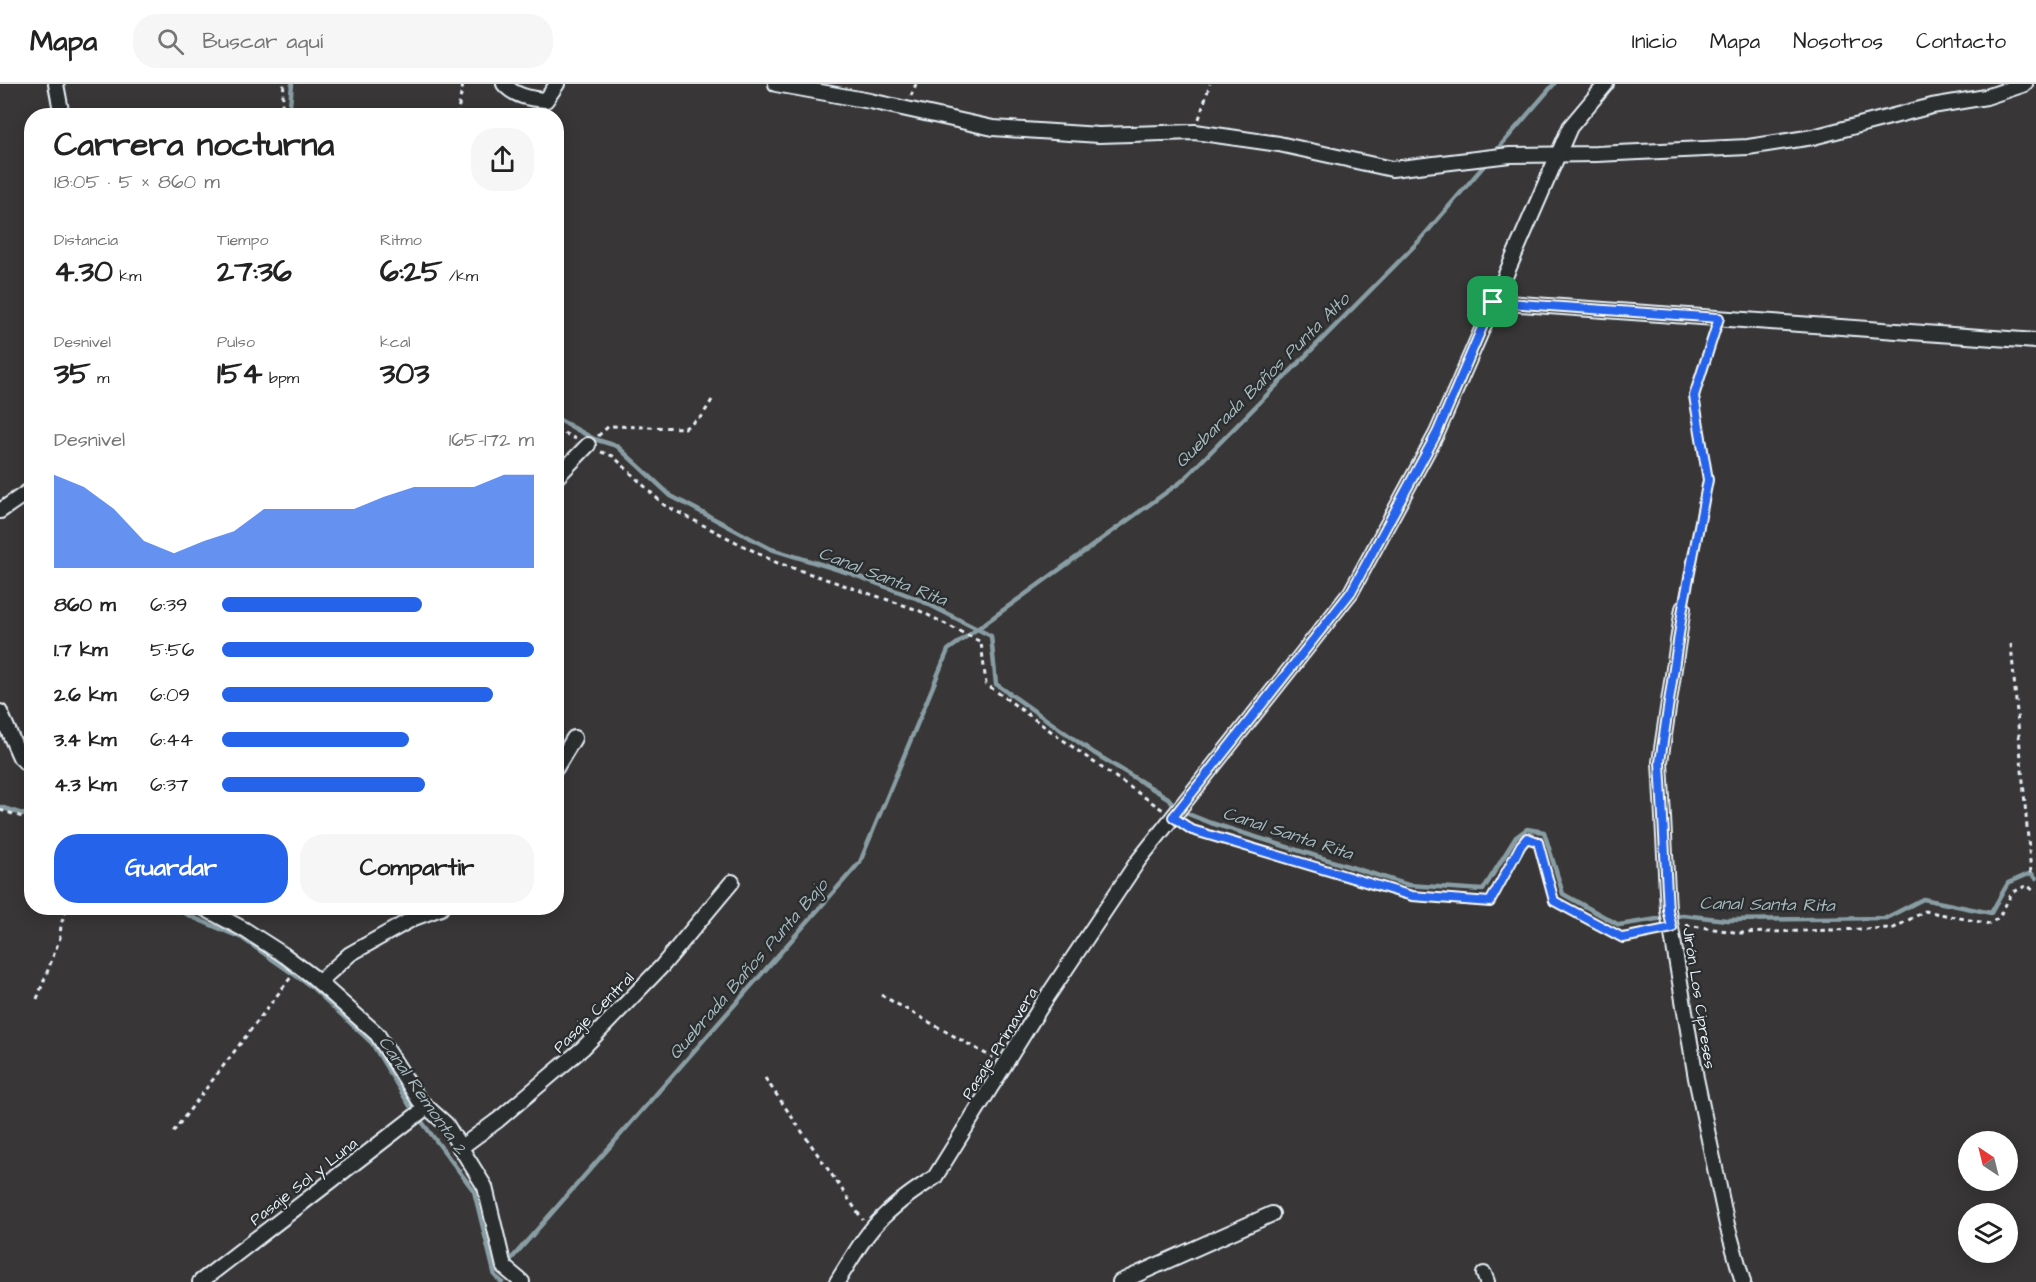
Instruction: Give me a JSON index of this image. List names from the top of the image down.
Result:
{
  "streets": {
    "street": [
      "Jirón Los Cipreses",
      "Pasaje Central",
      "Pasaje Primavera",
      "Pasaje Sol y Luna"
    ]
  },
  "water": [
    "Quebarada Baños Punta Alto",
    "Canal Santa Rita",
    "Quebrada Baños Punta Bajo",
    "Canal Remonta 2"
  ],
  "north": "top left",
  "page": {
    "header": "Mapa",
    "search": "Buscar aquí",
    "nav": [
      "Inicio",
      "Mapa",
      "Nosotros",
      "Contacto"
    ],
    "heading": ["Carrera nocturna", "18:05 · 5 × 860 m"],
    "stats": [
      ["Distancia", "4.30 km"],
      ["Tiempo", "27:36"],
      ["Ritmo", "6:25 /km"],
      ["Desnivel", "35 m"],
      ["Pulso", "154 bpm"],
      ["kcal", "303"]
    ],
    "chart": ["Desnivel", "165–172 m"],
    "list": [
      {
        "name": "860 m",
        "note": "6:39"
      },
      {
        "name": "1.7 km",
        "note": "5:56"
      },
      {
        "name": "2.6 km",
        "note": "6:09"
      },
      {
        "name": "3.4 km",
        "note": "6:44"
      },
      {
        "name": "4.3 km",
        "note": "6:37"
      }
    ],
    "buttons": ["Guardar", "Compartir"]
  }
}
